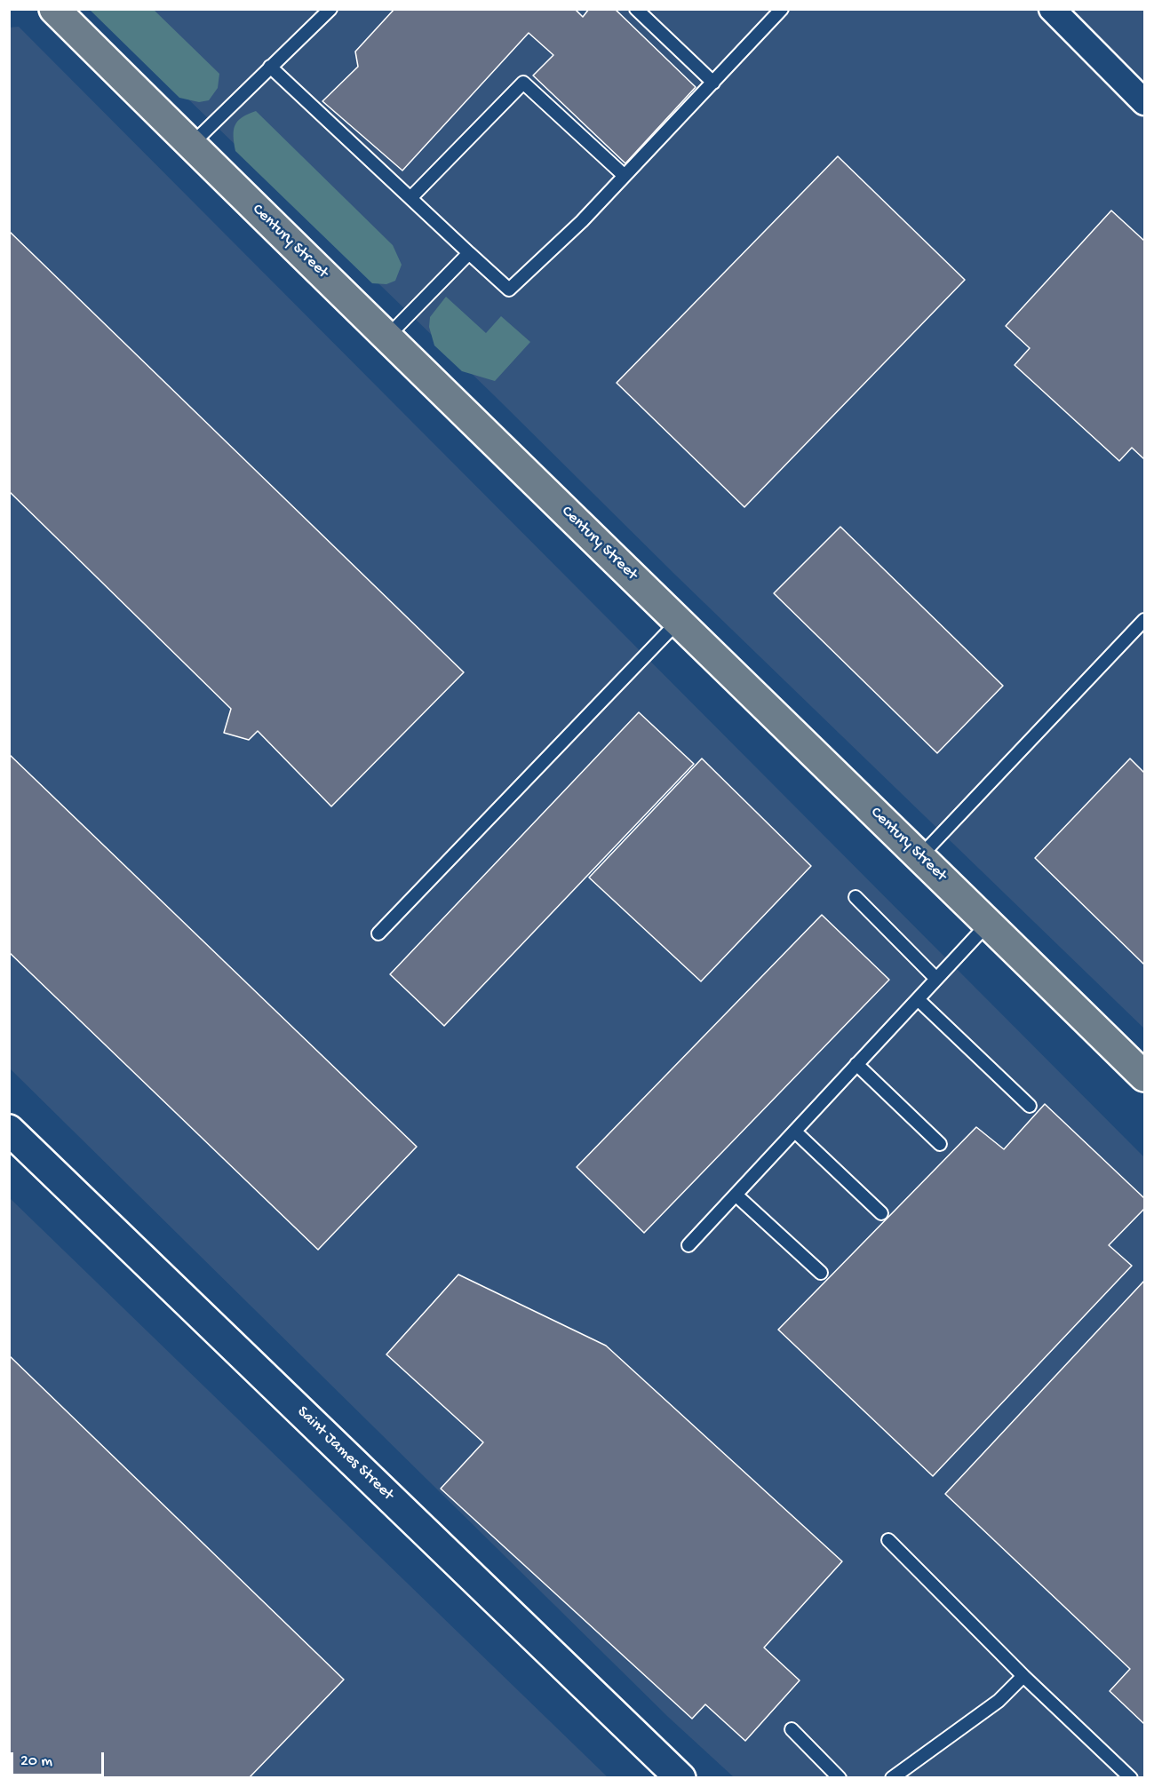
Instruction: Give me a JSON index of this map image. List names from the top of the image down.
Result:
{
  "streets": {
    "main road": ["Century Street", "Saint James Street"]
  },
  "scale_bar": "20 m"
}
